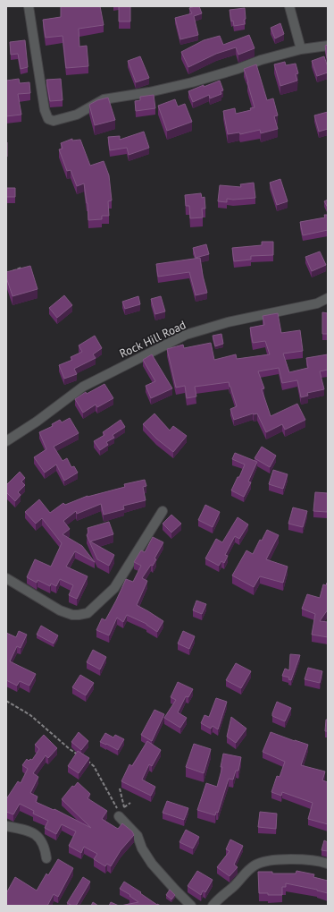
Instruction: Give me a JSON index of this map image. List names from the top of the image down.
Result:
{
  "streets": {
    "street": ["Rock Hill Road"]
  }
}
